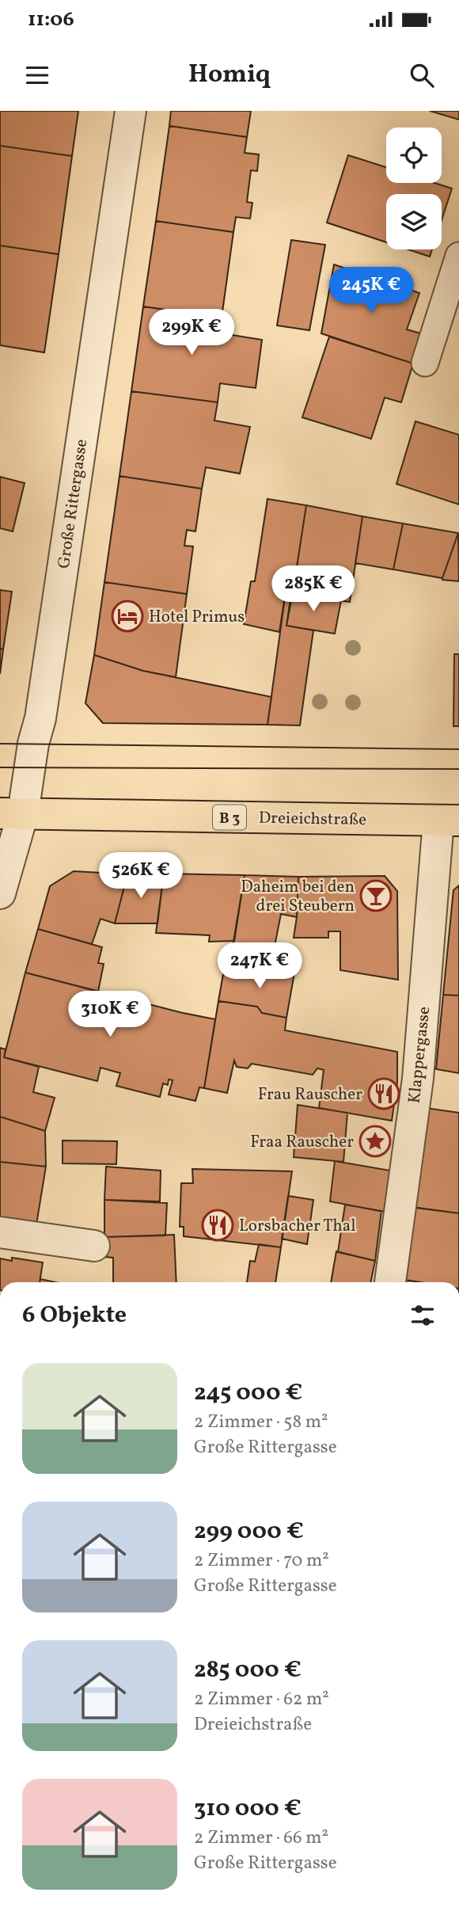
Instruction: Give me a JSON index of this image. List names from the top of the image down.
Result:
{
  "streets": {
    "main road": ["B 3", "Dreieichstraße"],
    "street": ["Große Rittergasse", "Klappergasse"]
  },
  "crossings": [
    ["Große Rittergasse", "Dreieichstraße"],
    ["Dreieichstraße", "Klappergasse"]
  ],
  "places": {
    "hotel": ["Hotel Primus"],
    "bar": ["Daheim bei den drei Steubern"],
    "restaurant": ["Frau Rauscher", "Lorsbacher Thal"],
    "place": ["Fraa Rauscher"]
  },
  "page": {
    "status": "11:06",
    "header": "Homiq",
    "price": [
      "245K €",
      "299K €",
      "285K €",
      "526K €",
      "247K €",
      "310K €"
    ],
    "heading": "6 Objekte",
    "list": [
      {
        "name": "245 000 €",
        "note": "2 Zimmer · 58 m² · Große Rittergasse"
      },
      {
        "name": "299 000 €",
        "note": "2 Zimmer · 70 m² · Große Rittergasse"
      },
      {
        "name": "285 000 €",
        "note": "2 Zimmer · 62 m² · Dreieichstraße"
      },
      {
        "name": "310 000 €",
        "note": "2 Zimmer · 66 m² · Große Rittergasse"
      }
    ]
  }
}
